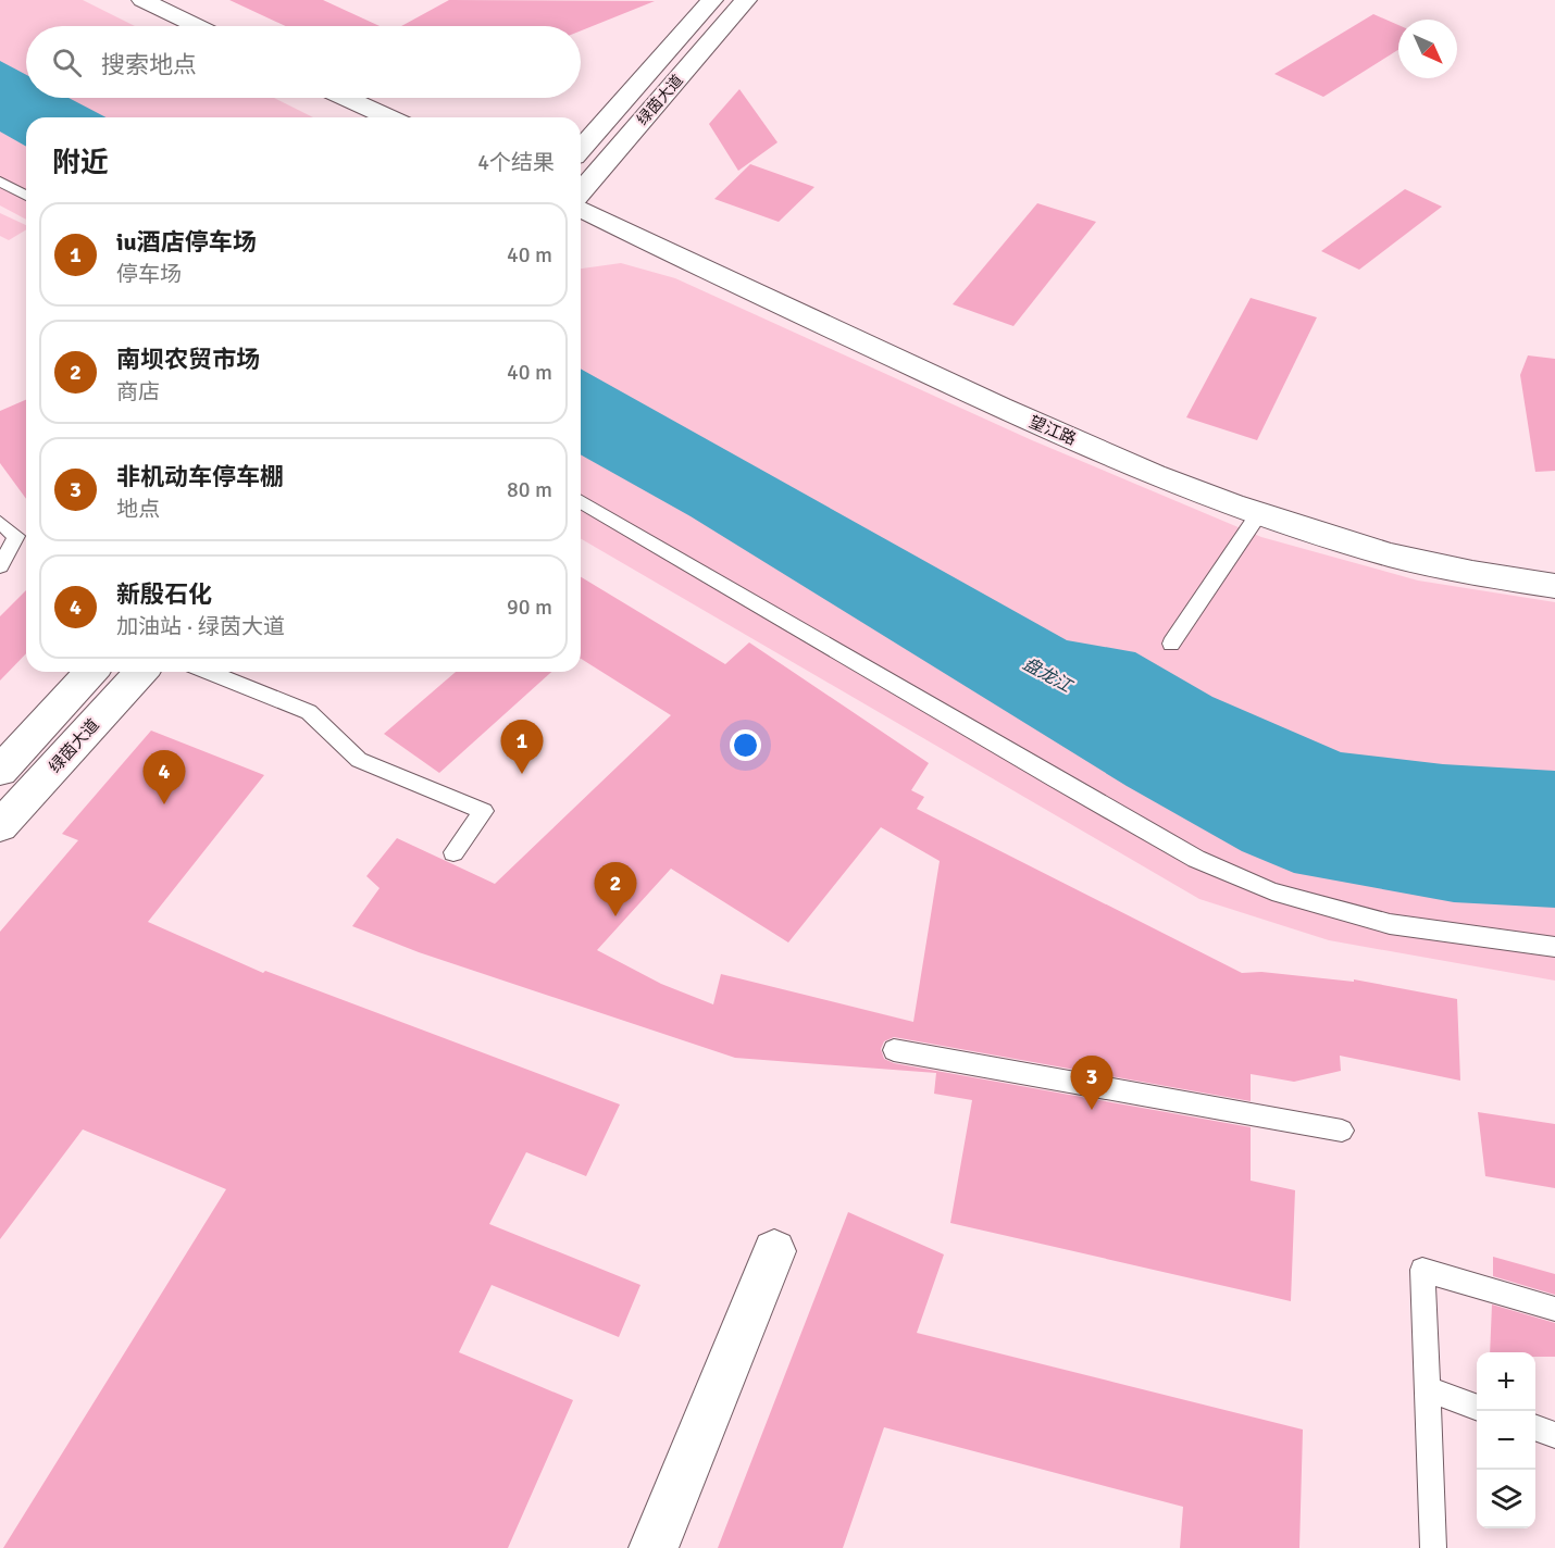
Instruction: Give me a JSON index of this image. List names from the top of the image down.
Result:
{
  "streets": {
    "street": ["绿茵大道", "望江路"]
  },
  "water": ["盘龙江"],
  "north": "bottom right",
  "page": {
    "search": "搜索地点",
    "heading": ["附近", "4个结果"],
    "list": [
      {
        "mark": "1",
        "name": "iu酒店停车场",
        "note": "停车场",
        "value": "40 m"
      },
      {
        "mark": "2",
        "name": "南坝农贸市场",
        "note": "商店",
        "value": "40 m"
      },
      {
        "mark": "3",
        "name": "非机动车停车棚",
        "note": "地点",
        "value": "80 m"
      },
      {
        "mark": "4",
        "name": "新殷石化",
        "note": "加油站 · 绿茵大道",
        "value": "90 m"
      }
    ],
    "pins": [
      "1",
      "4",
      "2",
      "3"
    ],
    "map_buttons": ["+", "−"]
  }
}
